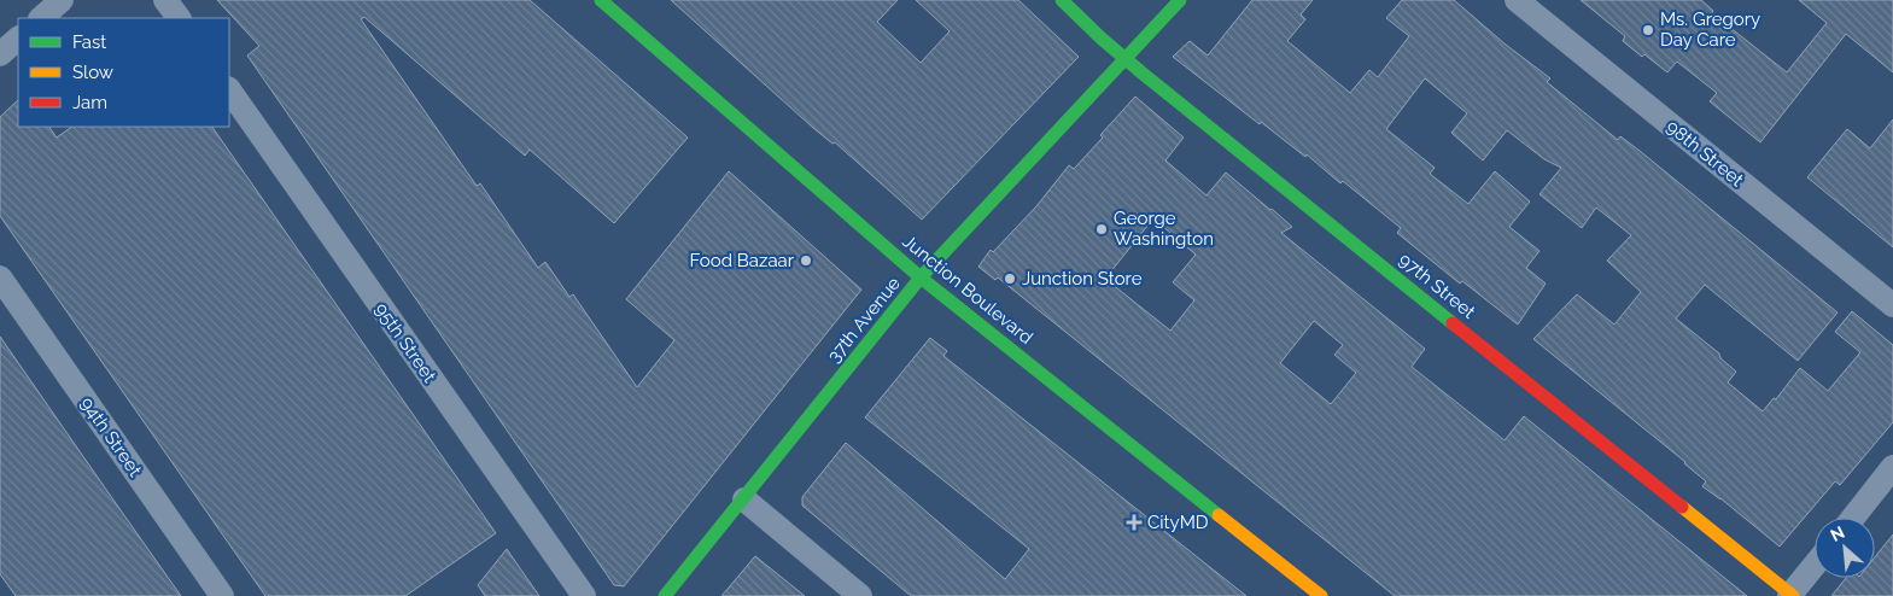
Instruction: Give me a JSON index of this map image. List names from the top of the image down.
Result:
{
  "streets": {
    "street": [
      "98th Street",
      "97th Street",
      "Junction Boulevard",
      "37th Avenue",
      "95th Street",
      "94th Street"
    ]
  },
  "crossings": [
    ["97th Street", "37th Avenue"],
    ["Junction Boulevard", "37th Avenue"]
  ],
  "places": {
    "other": [
      "Ms. Gregory Day Care",
      "George Washington",
      "Food Bazaar",
      "Junction Store"
    ],
    "health": ["CityMD"]
  },
  "legend": ["Fast", "Slow", "Jam"],
  "north": "top left"
}
